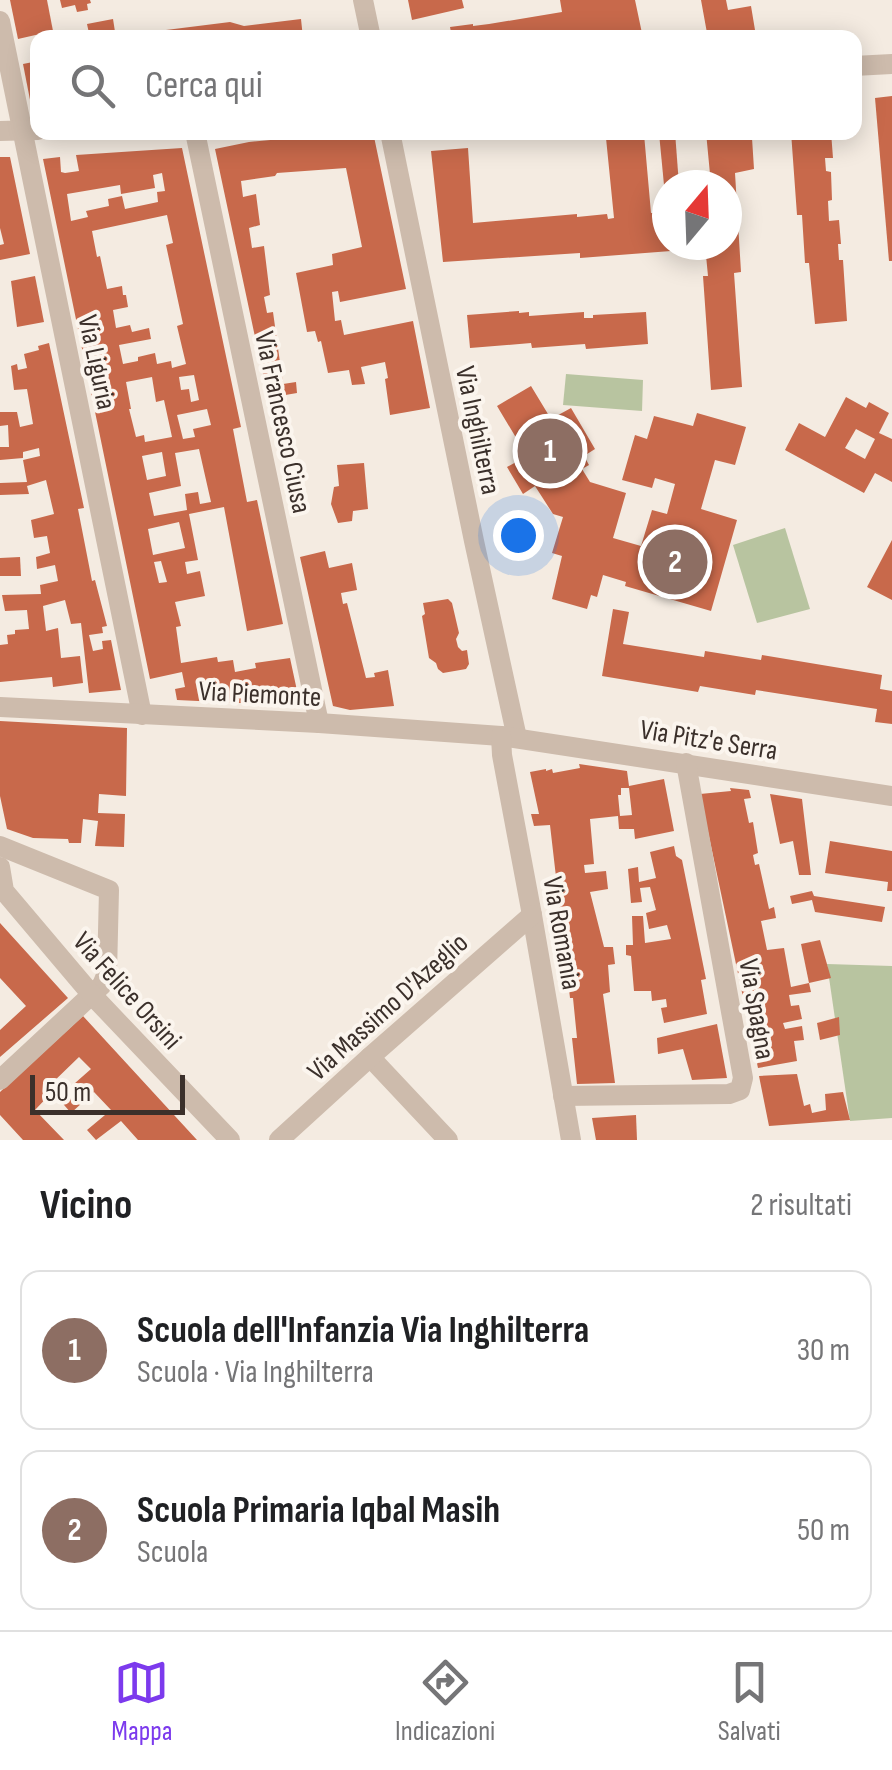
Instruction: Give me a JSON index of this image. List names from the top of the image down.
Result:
{
  "streets": {
    "street": [
      "Via Liguria",
      "Via Francesco Ciusa",
      "Via Inghilterra",
      "Via Piemonte",
      "Via Pitz'e Serra",
      "Via Romania",
      "Via Felice Orsini",
      "Via Massimo D'Azeglio",
      "Via Spagna"
    ]
  },
  "crossings": [
    ["Via Liguria", "Via Piemonte"],
    ["Via Francesco Ciusa", "Via Piemonte"],
    ["Via Inghilterra", "Via Piemonte"],
    ["Via Inghilterra", "Via Pitz'e Serra"],
    ["Via Inghilterra", "Via Romania"],
    ["Via Piemonte", "Via Pitz'e Serra"],
    ["Via Piemonte", "Via Romania"],
    ["Via Pitz'e Serra", "Via Romania"],
    ["Via Pitz'e Serra", "Via Spagna"],
    ["Via Romania", "Via Massimo D'Azeglio"],
    ["Via Romania", "Via Spagna"]
  ],
  "scale_bar": "50 m",
  "north": "top",
  "page": {
    "search": "Cerca qui",
    "pins": ["1", "2"],
    "scale": "50 m",
    "heading": ["Vicino", "2 risultati"],
    "list": [
      {
        "mark": "1",
        "name": "Scuola dell'Infanzia Via Inghilterra",
        "note": "Scuola · Via Inghilterra",
        "value": "30 m"
      },
      {
        "mark": "2",
        "name": "Scuola Primaria Iqbal Masih",
        "note": "Scuola",
        "value": "50 m"
      }
    ],
    "nav": ["Mappa", "Indicazioni", "Salvati"]
  }
}
